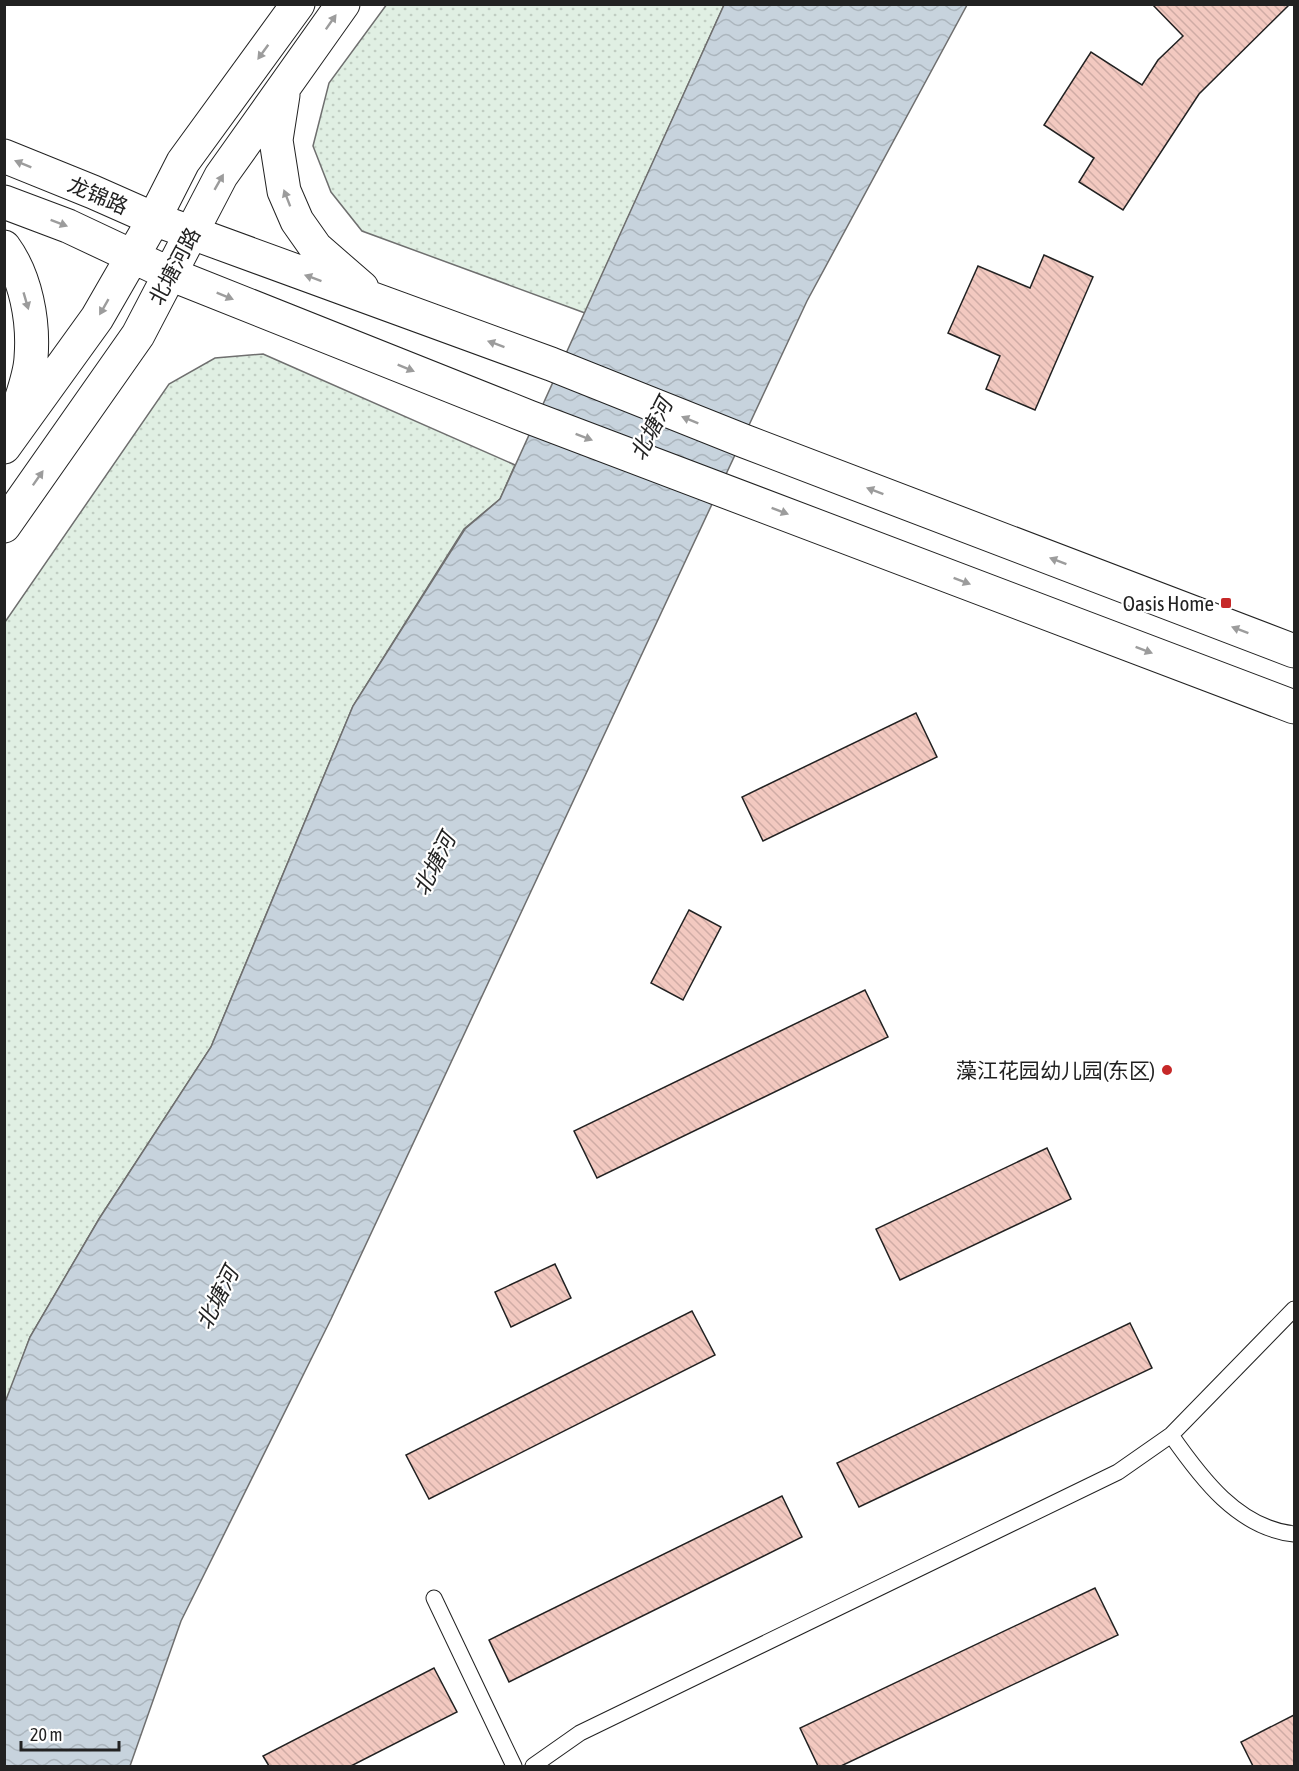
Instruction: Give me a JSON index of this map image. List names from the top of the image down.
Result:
{
  "streets": {
    "main road": ["龙锦路", "北塘河路"]
  },
  "crossings": [
    ["龙锦路", "北塘河路"]
  ],
  "water": ["北塘河"],
  "places": {
    "transit": ["Oasis Home"],
    "other": ["藻江花园幼儿园(东区)"]
  },
  "scale_bar": "20 m"
}
